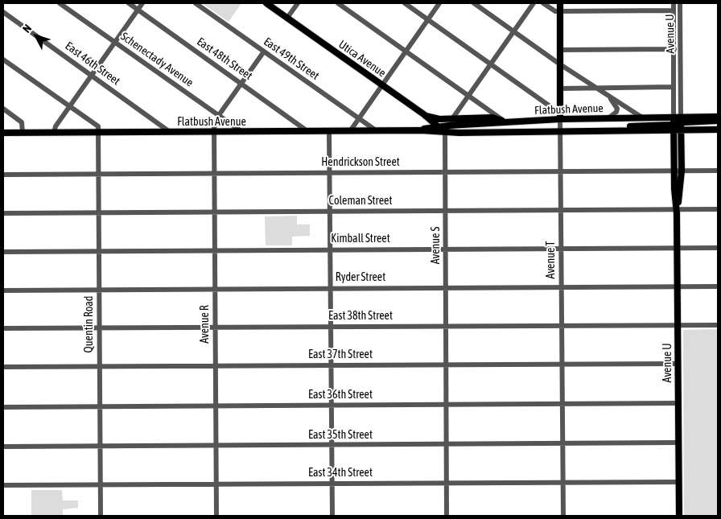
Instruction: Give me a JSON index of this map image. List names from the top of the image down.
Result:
{
  "streets": {
    "main road": [
      "Avenue U",
      "Utica Avenue",
      "Flatbush Avenue",
      "Avenue T"
    ],
    "street": [
      "East 48th Street",
      "East 49th Street",
      "Schenectady Avenue",
      "East 46th Street",
      "Hendrickson Street",
      "Coleman Street",
      "Kimball Street",
      "Avenue S",
      "Ryder Street",
      "East 38th Street",
      "Quentin Road",
      "Avenue R",
      "East 37th Street",
      "East 36th Street",
      "East 35th Street",
      "East 34th Street"
    ]
  },
  "crossings": [
    ["Avenue U", "Flatbush Avenue"],
    ["Avenue U", "Hendrickson Street"],
    ["Avenue U", "Coleman Street"],
    ["Avenue U", "Kimball Street"],
    ["Avenue U", "Ryder Street"],
    ["Avenue U", "East 38th Street"],
    ["Avenue U", "East 37th Street"],
    ["Avenue U", "East 36th Street"],
    ["Avenue U", "East 35th Street"],
    ["Avenue U", "East 34th Street"],
    ["East 48th Street", "Flatbush Avenue"],
    ["East 48th Street", "Avenue R"],
    ["East 49th Street", "Flatbush Avenue"],
    ["East 49th Street", "Avenue R"],
    ["Utica Avenue", "Flatbush Avenue"],
    ["Utica Avenue", "Avenue S"],
    ["Schenectady Avenue", "Flatbush Avenue"],
    ["Schenectady Avenue", "Avenue R"],
    ["East 46th Street", "Flatbush Avenue"],
    ["Flatbush Avenue", "Avenue S"],
    ["Flatbush Avenue", "Avenue T"],
    ["Flatbush Avenue", "Quentin Road"],
    ["Flatbush Avenue", "Avenue R"],
    ["Hendrickson Street", "Avenue S"],
    ["Hendrickson Street", "Avenue T"],
    ["Hendrickson Street", "Quentin Road"],
    ["Hendrickson Street", "Avenue R"],
    ["Coleman Street", "Avenue S"],
    ["Coleman Street", "Avenue T"],
    ["Coleman Street", "Quentin Road"],
    ["Coleman Street", "Avenue R"],
    ["Kimball Street", "Avenue S"],
    ["Kimball Street", "Avenue T"],
    ["Kimball Street", "Quentin Road"],
    ["Kimball Street", "Avenue R"],
    ["Avenue S", "Ryder Street"],
    ["Avenue S", "East 38th Street"],
    ["Avenue S", "East 37th Street"],
    ["Avenue S", "East 36th Street"],
    ["Avenue S", "East 35th Street"],
    ["Avenue S", "East 34th Street"],
    ["Avenue T", "Ryder Street"],
    ["Avenue T", "East 38th Street"],
    ["Avenue T", "East 37th Street"],
    ["Avenue T", "East 36th Street"],
    ["Avenue T", "East 35th Street"],
    ["Avenue T", "East 34th Street"],
    ["Ryder Street", "Quentin Road"],
    ["Ryder Street", "Avenue R"],
    ["East 38th Street", "Quentin Road"],
    ["East 38th Street", "Avenue R"],
    ["Quentin Road", "East 37th Street"],
    ["Quentin Road", "East 36th Street"],
    ["Quentin Road", "East 35th Street"],
    ["Quentin Road", "East 34th Street"],
    ["Avenue R", "East 37th Street"],
    ["Avenue R", "East 36th Street"],
    ["Avenue R", "East 35th Street"],
    ["Avenue R", "East 34th Street"]
  ],
  "north": "top left"
}
